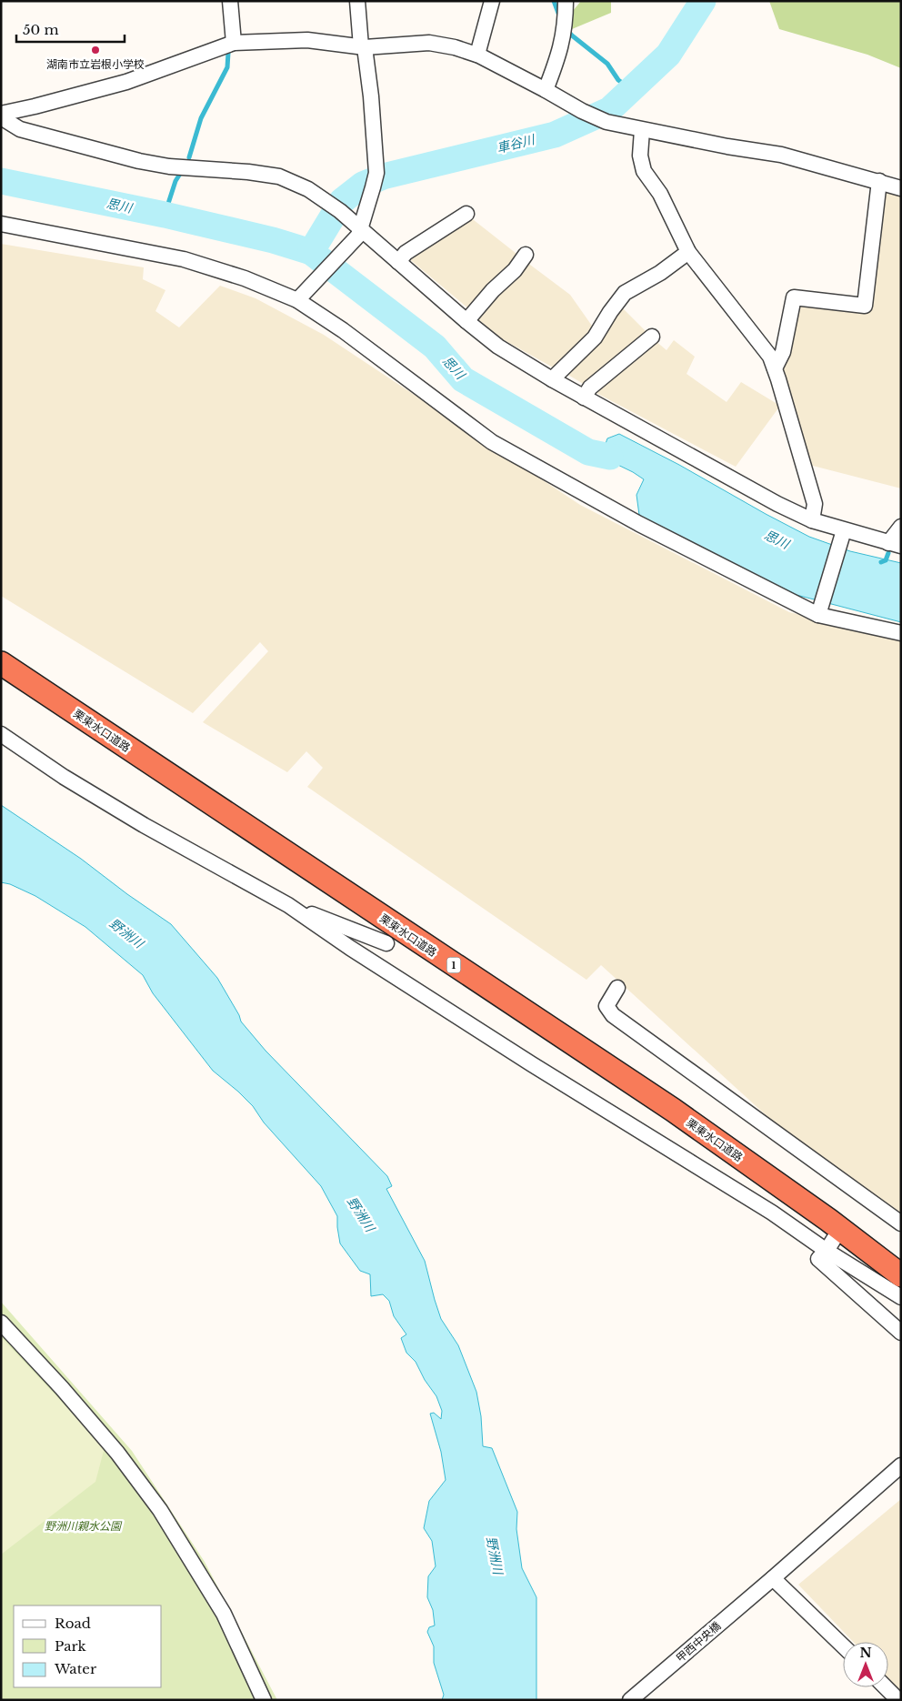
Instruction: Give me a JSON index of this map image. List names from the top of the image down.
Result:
{
  "streets": {
    "highway": ["栗東水口道路", "1"],
    "street": ["甲西中央橋"]
  },
  "water": ["車谷川", "思川", "野洲川"],
  "parks": ["野洲川親水公園"],
  "places": ["湖南市立岩根小学校"],
  "legend": ["Road", "Park", "Water"],
  "scale_bar": "50 m",
  "north": "top"
}
